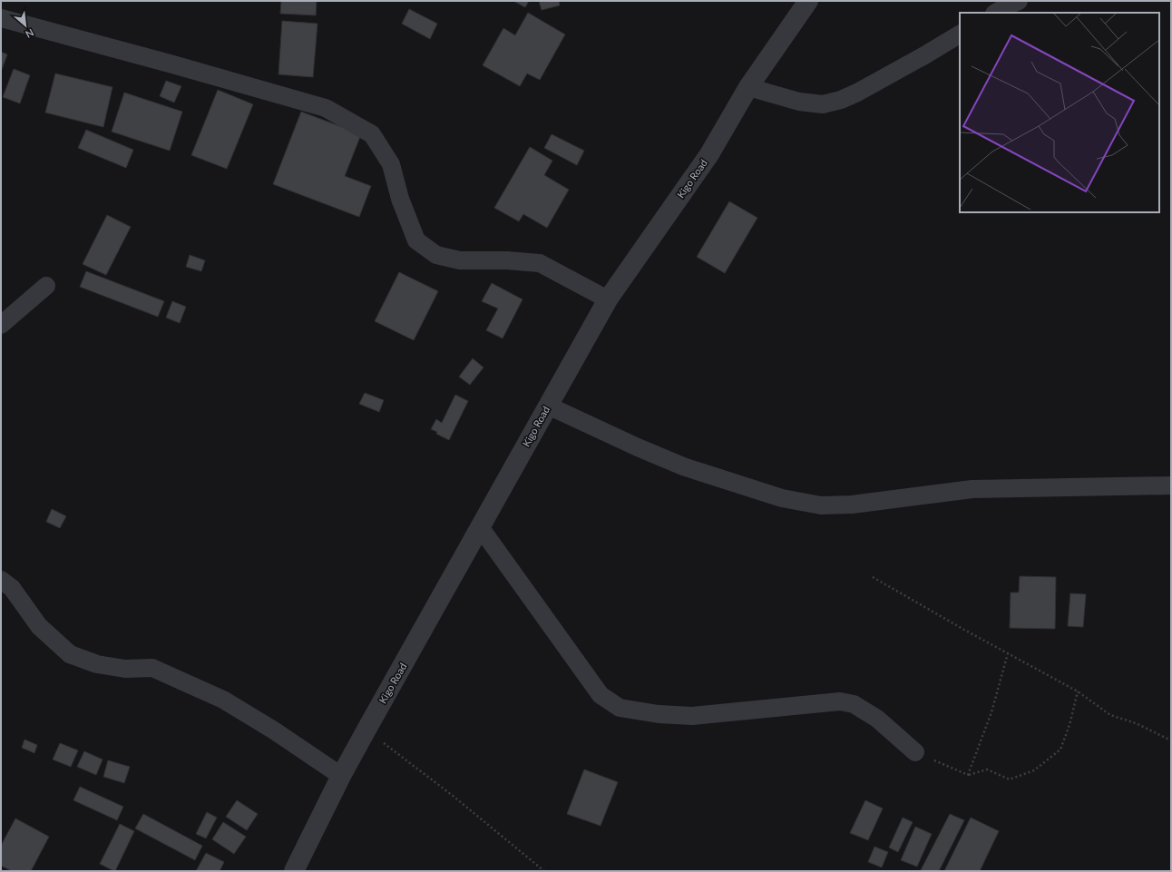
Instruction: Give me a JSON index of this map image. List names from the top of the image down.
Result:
{
  "streets": {
    "street": ["Kigo Road"]
  },
  "north": "bottom right"
}
